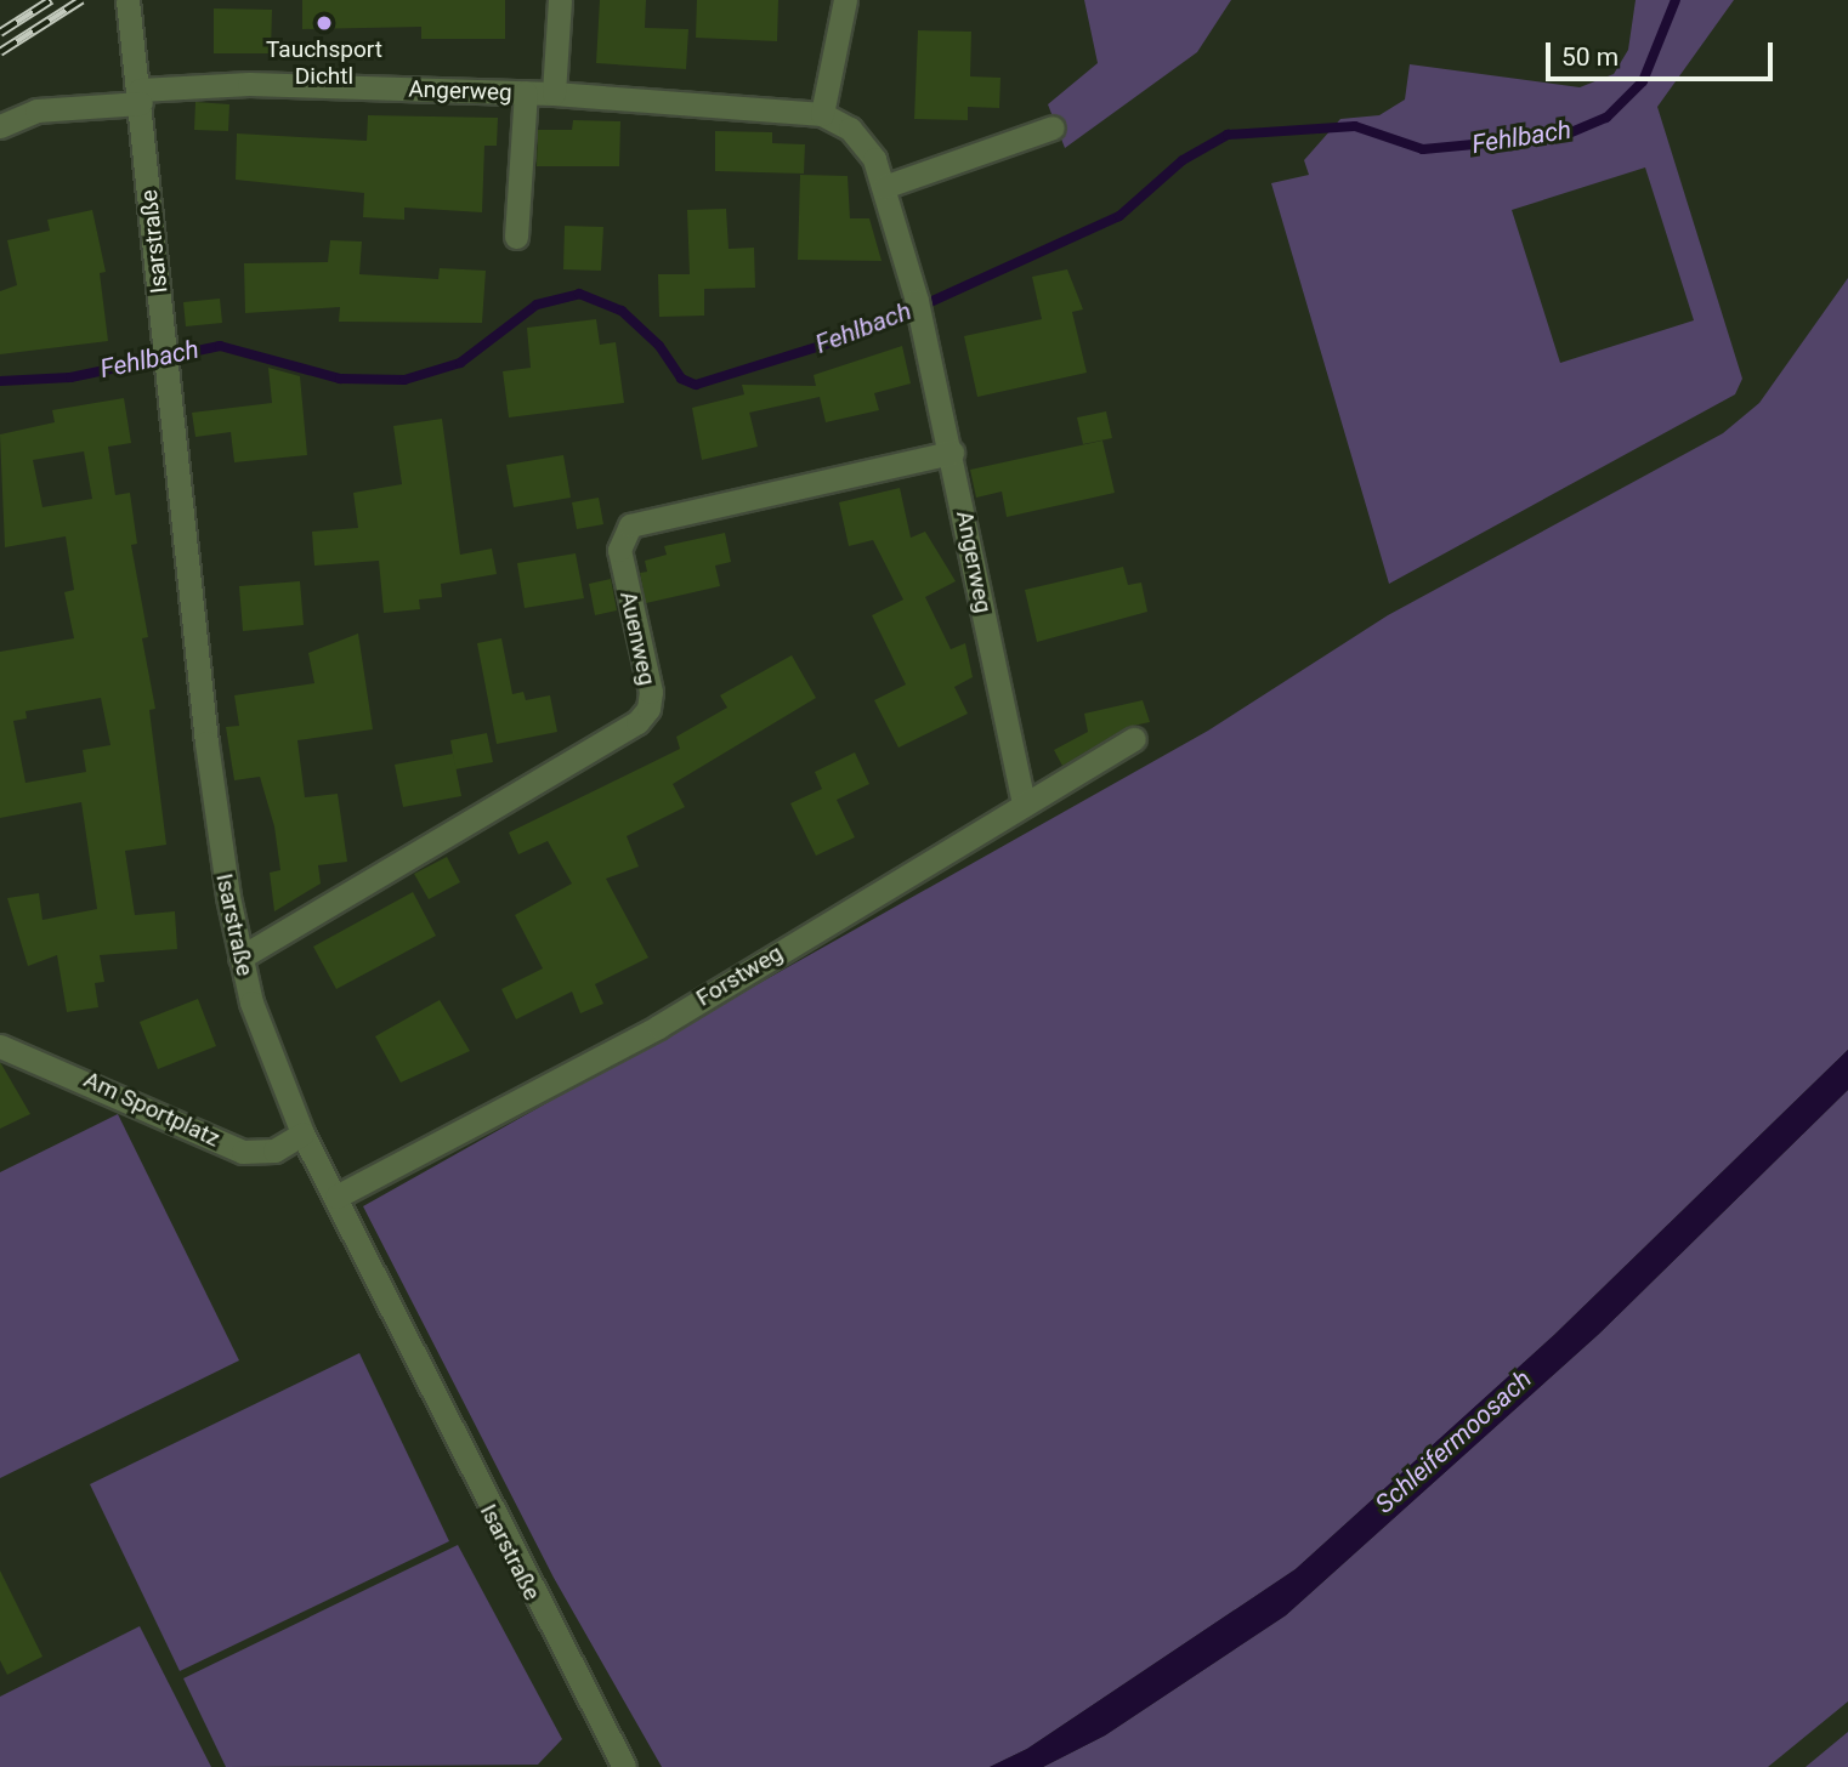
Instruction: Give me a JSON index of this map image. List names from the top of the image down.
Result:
{
  "streets": {
    "street": [
      "Angerweg",
      "Isarstraße",
      "Auenweg",
      "Forstweg",
      "Am Sportplatz"
    ]
  },
  "crossings": [
    ["Angerweg", "Isarstraße"],
    ["Angerweg", "Auenweg"],
    ["Angerweg", "Forstweg"],
    ["Isarstraße", "Auenweg"],
    ["Isarstraße", "Forstweg"],
    ["Isarstraße", "Am Sportplatz"]
  ],
  "water": ["Fehlbach", "Schleifermoosach"],
  "places": ["Tauchsport Dichtl"],
  "scale_bar": "50 m"
}
